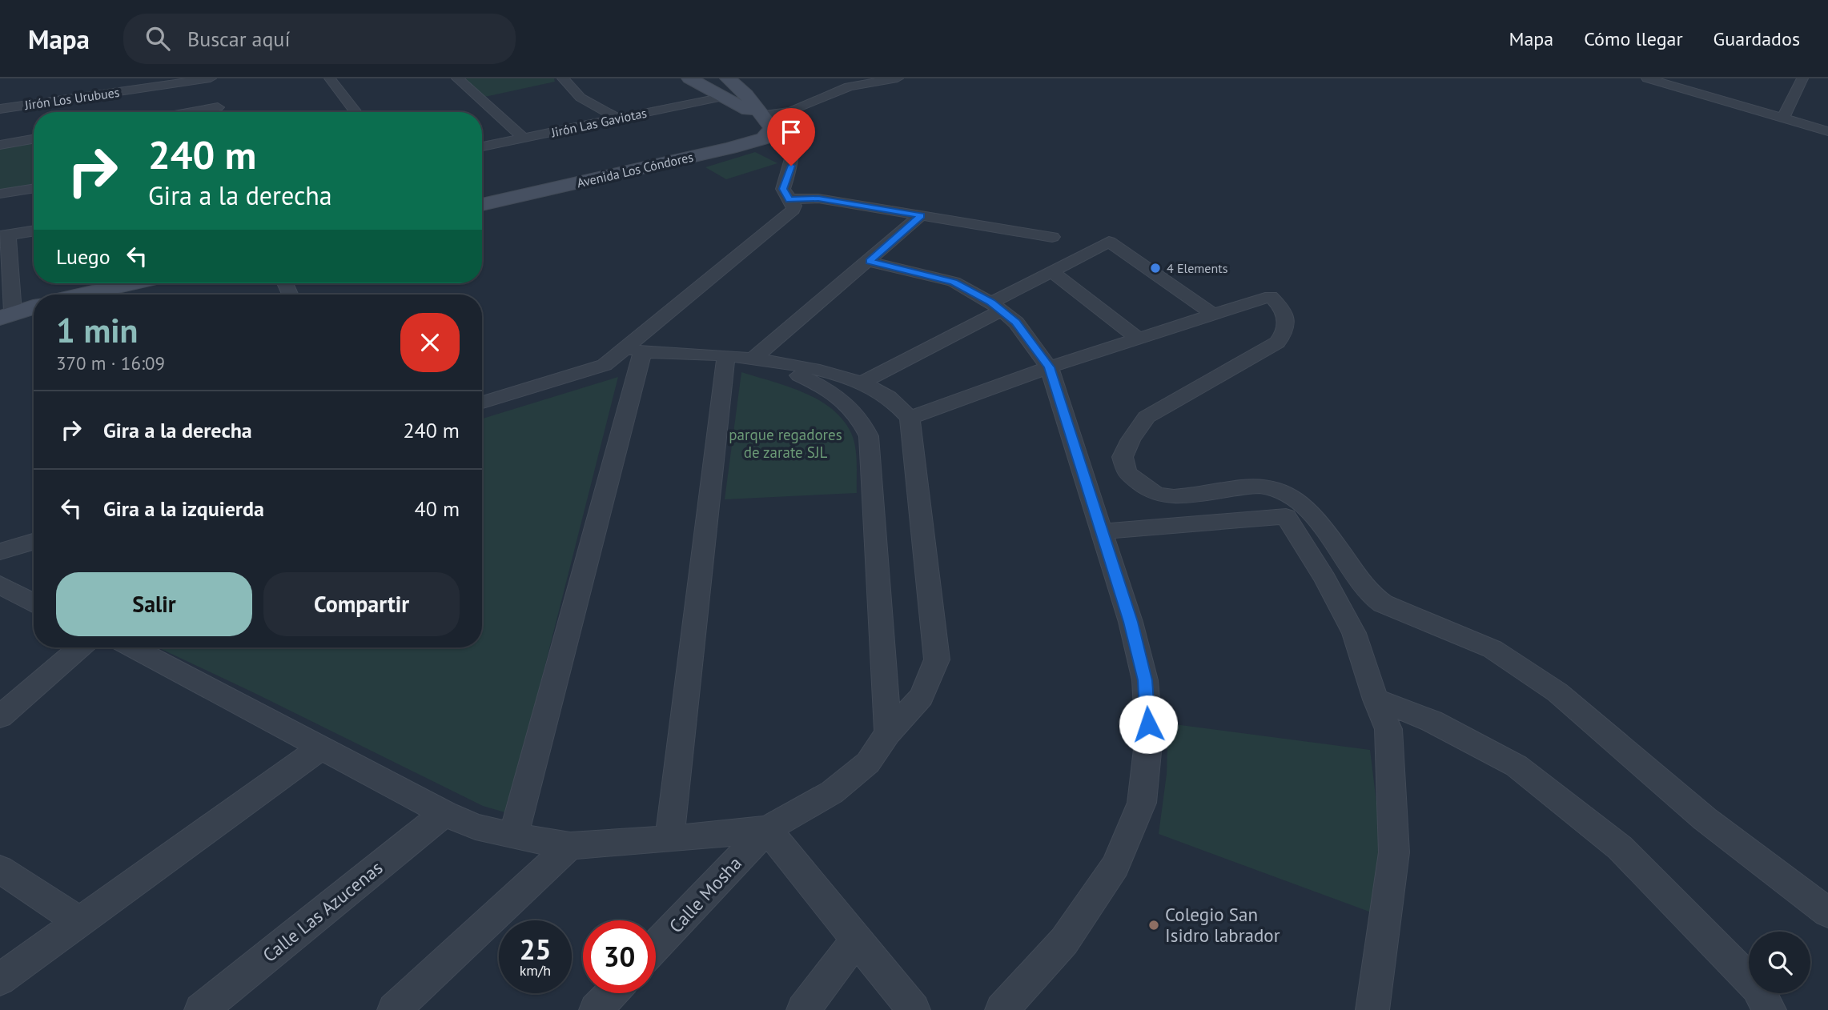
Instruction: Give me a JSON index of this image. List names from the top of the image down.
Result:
{
  "streets": {
    "main road": ["Avenida Los Cóndores"],
    "street": [
      "Jirón Los Urubues",
      "Jirón Las Gaviotas",
      "Calle Mosha",
      "Calle Las Azucenas"
    ]
  },
  "parks": ["parque regadores de zarate SJL"],
  "places": ["4 Elements", "Colegio San Isidro labrador"],
  "page": {
    "header": "Mapa",
    "search": "Buscar aquí",
    "nav": ["Mapa", "Cómo llegar", "Guardados"],
    "turn": ["240 m", "Gira a la derecha"],
    "then": "Luego",
    "heading": ["1 min", "370 m · 16:09"],
    "list": [
      {
        "name": "Gira a la derecha",
        "value": "240 m"
      },
      {
        "name": "Gira a la izquierda",
        "value": "40 m"
      }
    ],
    "buttons": ["Salir", "Compartir"],
    "speed": "25 km/h",
    "limit": "30"
  }
}
